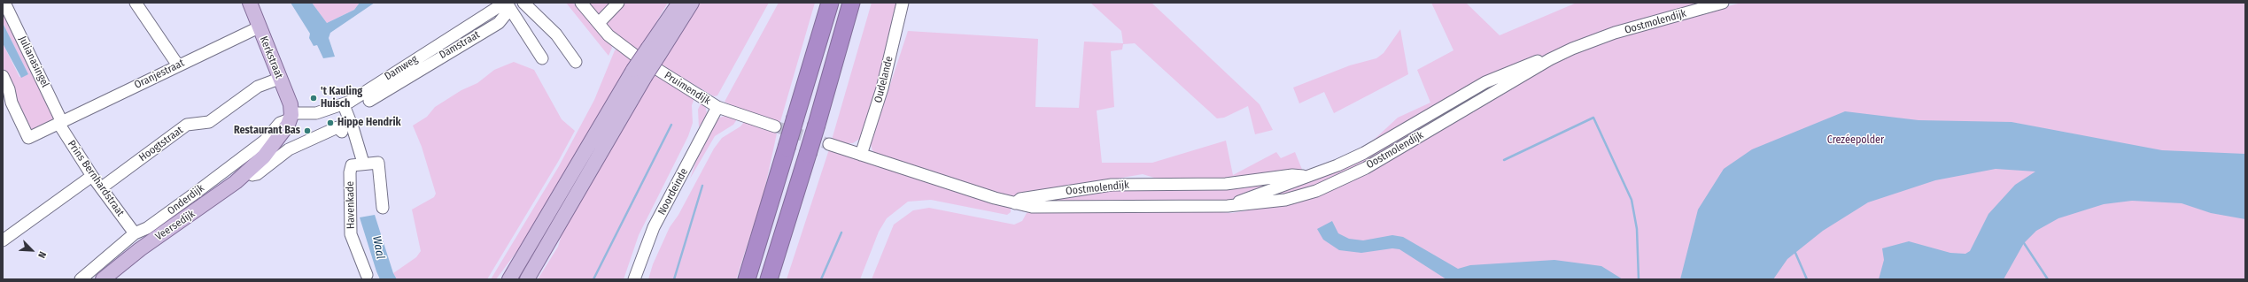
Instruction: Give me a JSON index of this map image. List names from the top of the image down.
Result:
{
  "streets": {
    "main road": ["Kerkstraat", "Veersedijk"],
    "street": [
      "Oostmolendijk",
      "Damstraat",
      "Julianasingel",
      "Damweg",
      "Oranjestraat",
      "Oudelande",
      "Pruimendijk",
      "Hoogtstraat",
      "Prins Bernhardstraat",
      "Noordeinde",
      "Onderdijk",
      "Havenkade"
    ]
  },
  "crossings": [
    ["Oostmolendijk", "Oudelande"],
    ["Damstraat", "Damweg"],
    ["Kerkstraat", "Damweg"],
    ["Kerkstraat", "Oranjestraat"],
    ["Kerkstraat", "Hoogtstraat"],
    ["Kerkstraat", "Onderdijk"],
    ["Kerkstraat", "Veersedijk"],
    ["Julianasingel", "Oranjestraat"],
    ["Julianasingel", "Prins Bernhardstraat"],
    ["Damweg", "Onderdijk"],
    ["Damweg", "Veersedijk"],
    ["Oranjestraat", "Prins Bernhardstraat"],
    ["Pruimendijk", "Noordeinde"],
    ["Hoogtstraat", "Prins Bernhardstraat"],
    ["Prins Bernhardstraat", "Onderdijk"],
    ["Onderdijk", "Veersedijk"]
  ],
  "water": ["Waal"],
  "parks": ["Crezéepolder"],
  "places": ["'t Kauling Huisch", "Hippe Hendrik", "Restaurant Bas"],
  "north": "bottom right"
}
